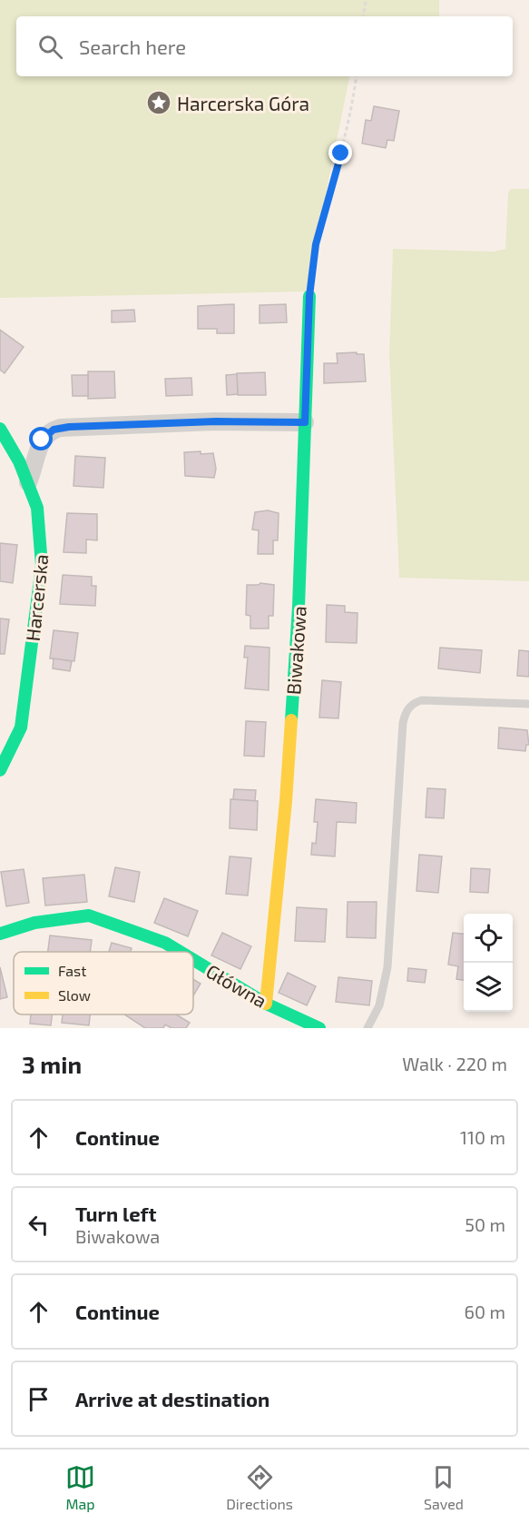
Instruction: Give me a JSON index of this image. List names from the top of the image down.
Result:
{
  "streets": {
    "street": ["Harcerska", "Biwakowa", "Główna"]
  },
  "crossings": [
    ["Biwakowa", "Główna"]
  ],
  "places": {
    "place": ["Harcerska Góra"]
  },
  "legend": ["Fast", "Slow"],
  "page": {
    "search": "Search here",
    "heading": ["3 min", "Walk · 220 m"],
    "list": [
      ["Continue", "110 m"],
      ["Turn left", "Biwakowa", "50 m"],
      ["Continue", "60 m"],
      "Arrive at destination"
    ],
    "nav": ["Map", "Directions", "Saved"]
  }
}
